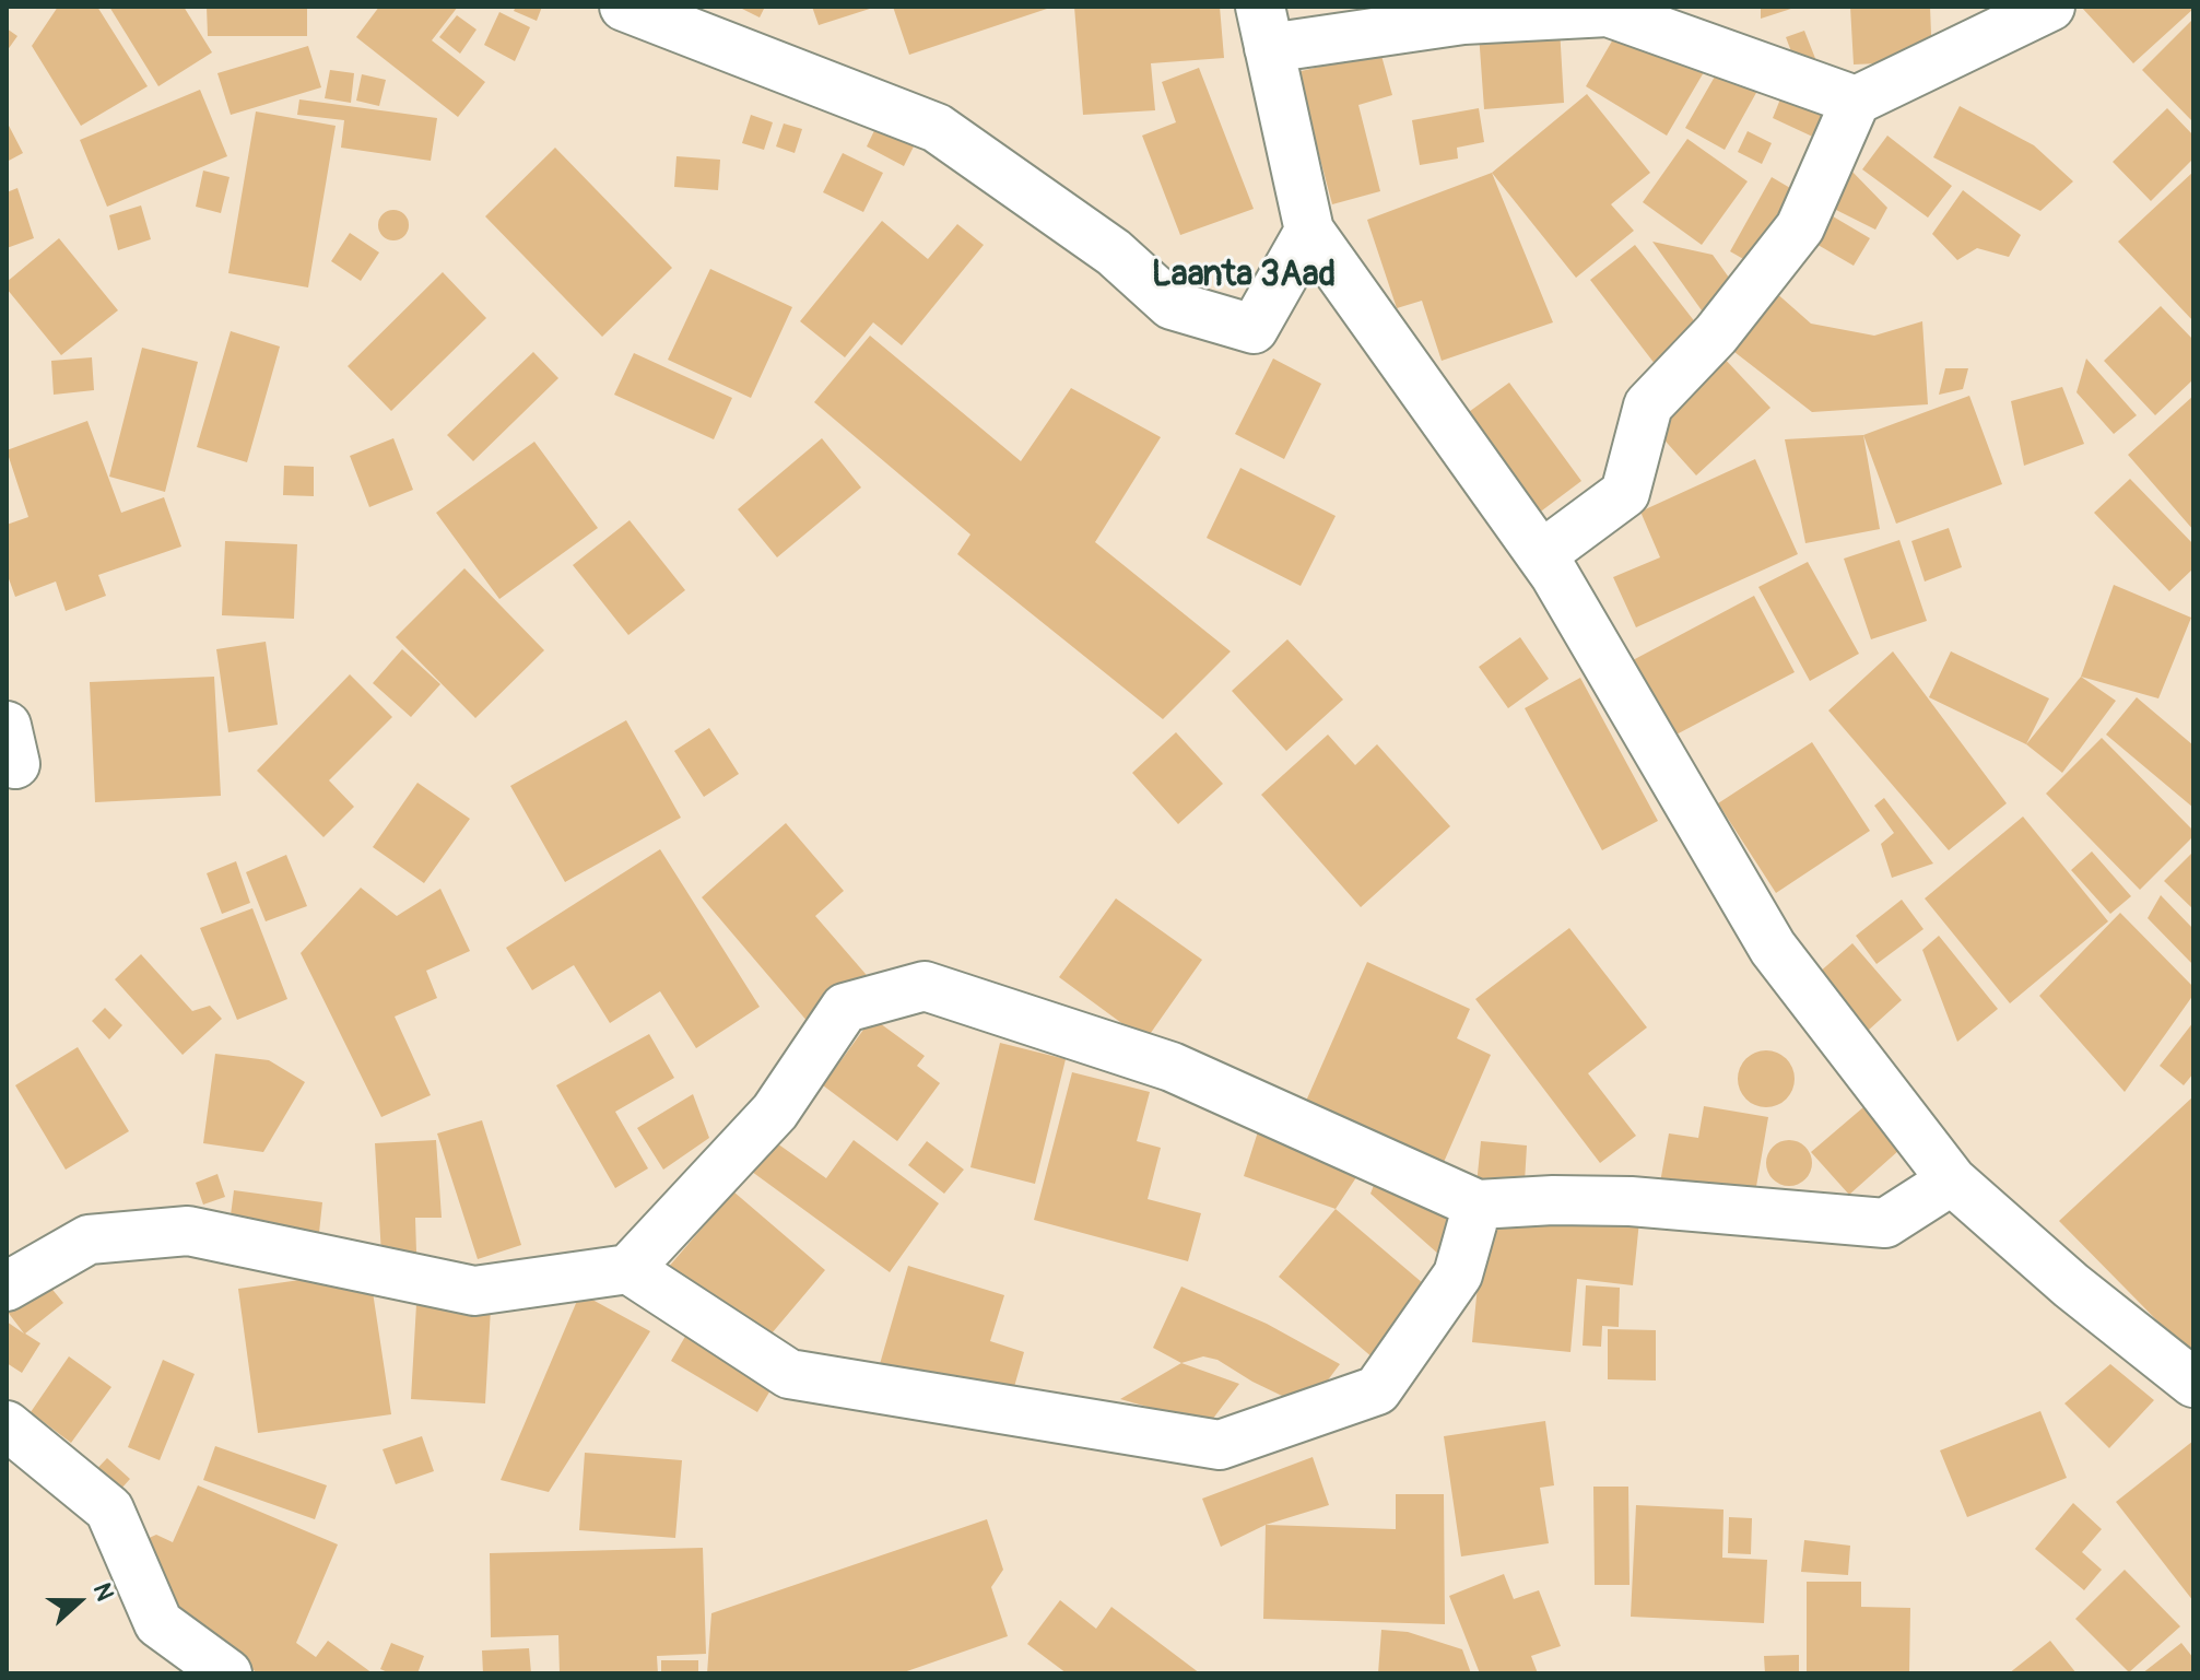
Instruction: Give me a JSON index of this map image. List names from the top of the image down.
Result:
{
  "districts": ["Laanta 3Aad"],
  "north": "right"
}
